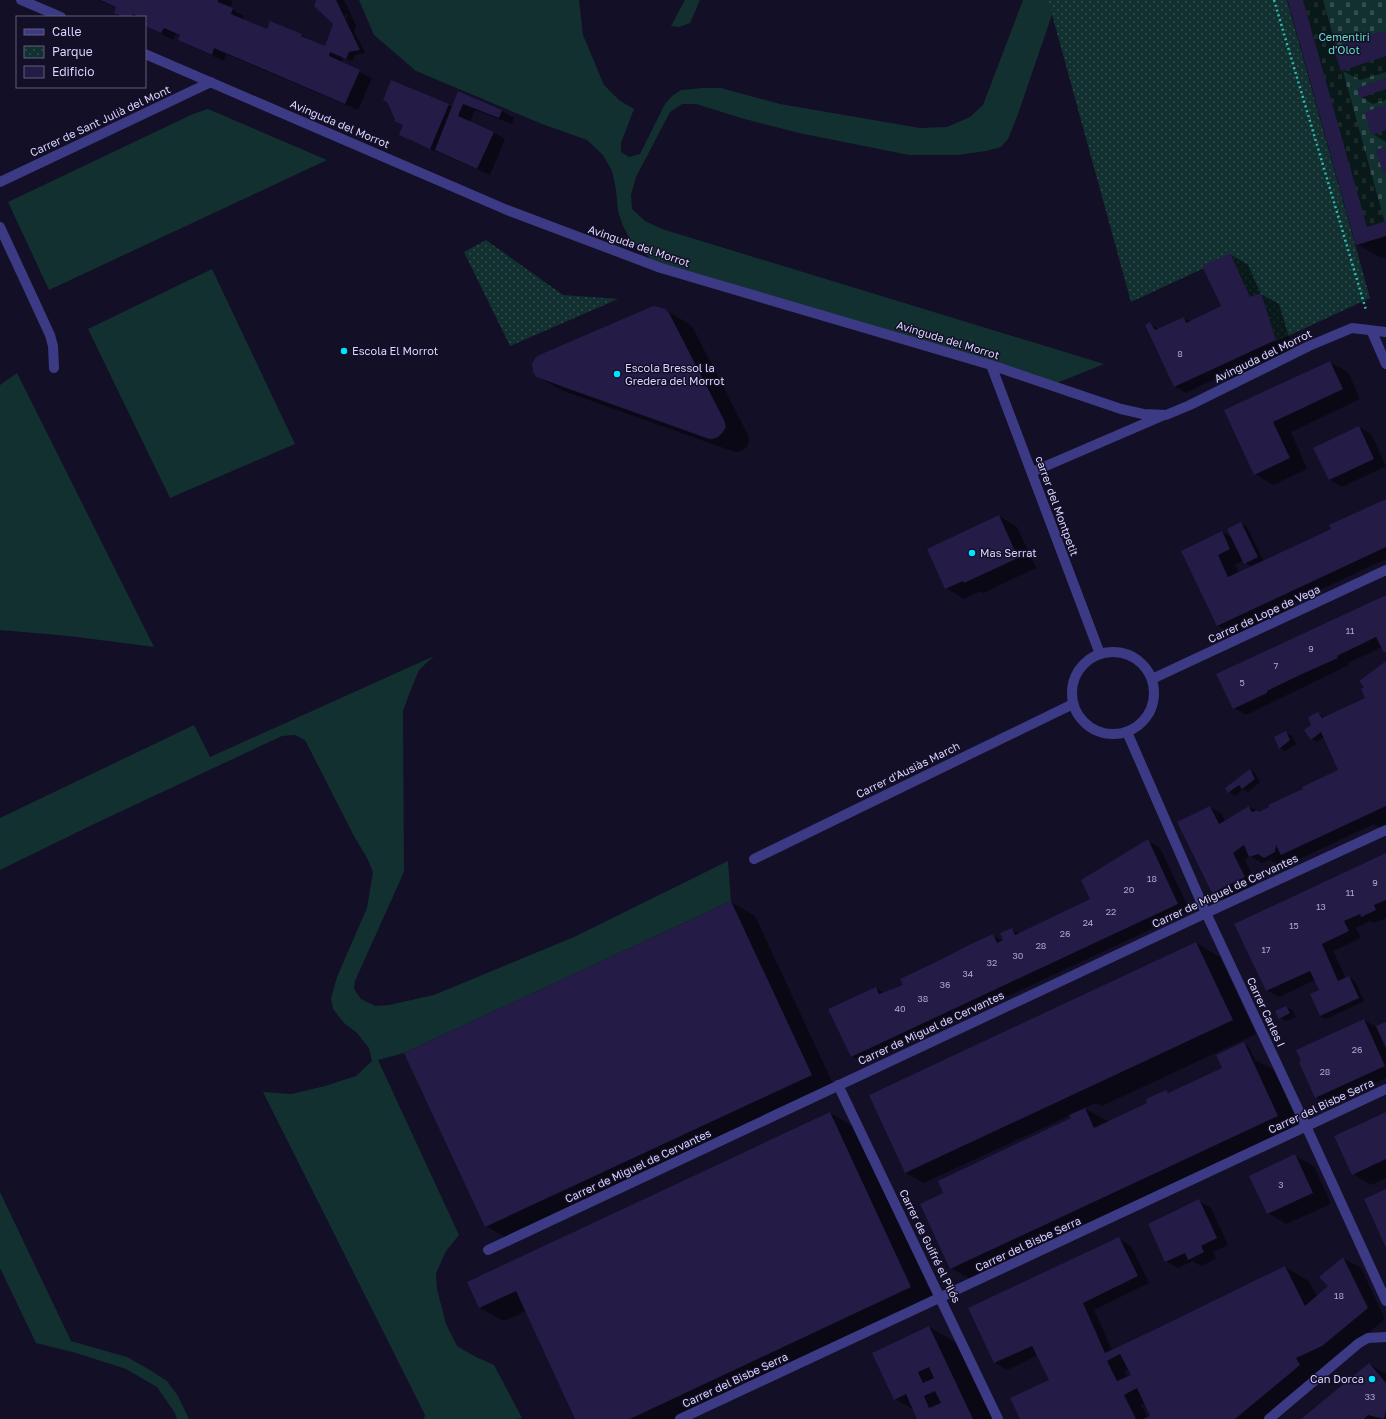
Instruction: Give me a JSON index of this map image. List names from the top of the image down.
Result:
{
  "streets": {
    "street": [
      "Carrer de Sant Julià del Mont",
      "Avinguda del Morrot",
      "carrer del Montpetit",
      "Carrer de Lope de Vega",
      "Carrer d'Ausiàs March",
      "Carrer de Miguel de Cervantes",
      "Carrer Carles I",
      "Carrer del Bisbe Serra",
      "Carrer de Guifré el Pilós"
    ]
  },
  "crossings": [
    ["Carrer de Sant Julià del Mont", "Avinguda del Morrot"],
    ["Avinguda del Morrot", "carrer del Montpetit"],
    ["carrer del Montpetit", "Carrer de Lope de Vega"],
    ["carrer del Montpetit", "Carrer d'Ausiàs March"],
    ["carrer del Montpetit", "Carrer Carles I"],
    ["Carrer de Lope de Vega", "Carrer d'Ausiàs March"],
    ["Carrer de Lope de Vega", "Carrer Carles I"],
    ["Carrer d'Ausiàs March", "Carrer Carles I"],
    ["Carrer de Miguel de Cervantes", "Carrer Carles I"],
    ["Carrer de Miguel de Cervantes", "Carrer de Guifré el Pilós"],
    ["Carrer Carles I", "Carrer del Bisbe Serra"],
    ["Carrer del Bisbe Serra", "Carrer de Guifré el Pilós"]
  ],
  "parks": ["Cementiri d'Olot"],
  "places": [
    "Escola El Morrot",
    "Escola Bressol la Gredera del Morrot",
    "Mas Serrat",
    "Can Dorca"
  ],
  "house_numbers": [
    "8",
    "11",
    "9",
    "7",
    "5",
    "18",
    "9",
    "20",
    "11",
    "13",
    "22",
    "24",
    "15",
    "26",
    "28",
    "17",
    "30",
    "32",
    "34",
    "36",
    "38",
    "40",
    "26",
    "28",
    "3",
    "18",
    "33"
  ],
  "legend": ["Calle", "Parque", "Edificio"]
}
